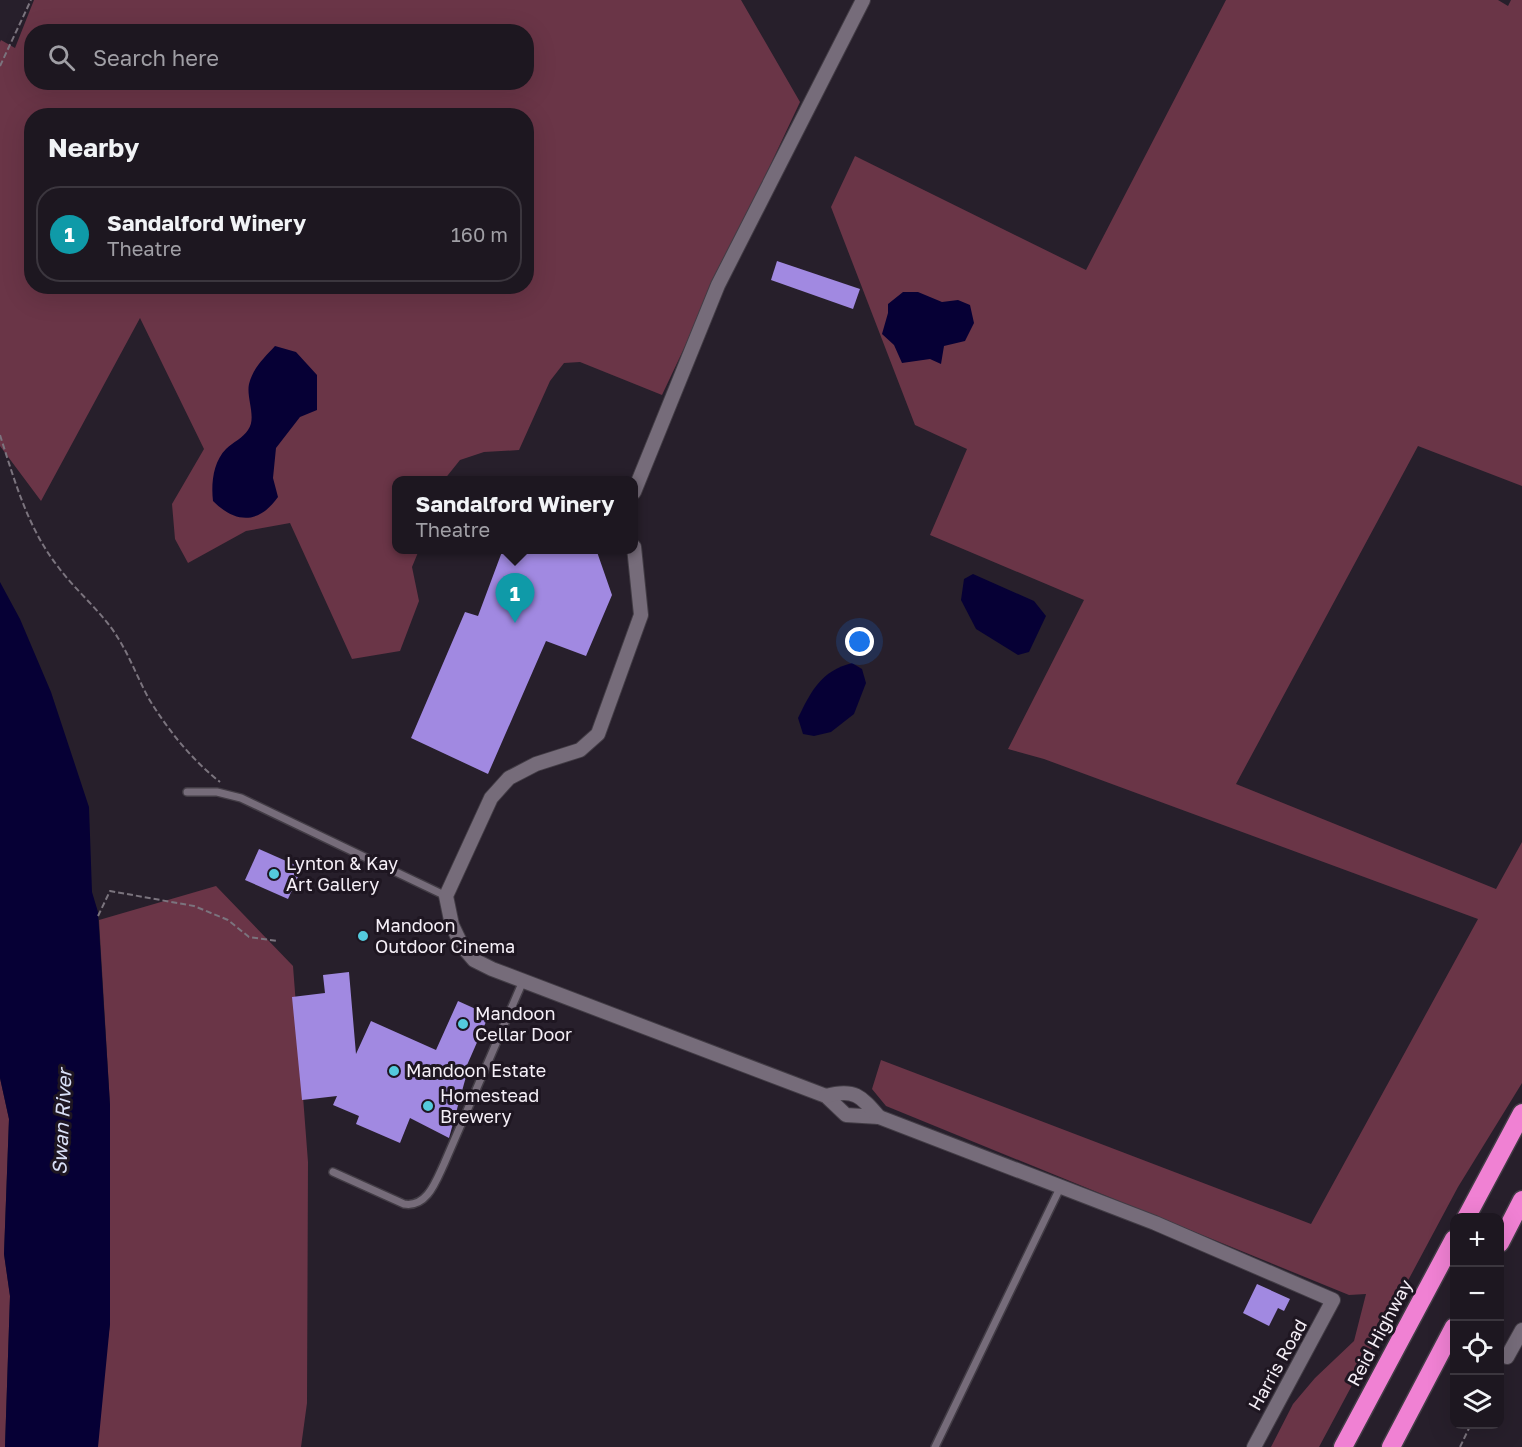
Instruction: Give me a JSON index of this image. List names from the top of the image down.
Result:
{
  "streets": {
    "highway": ["Reid Highway"],
    "street": ["Harris Road"]
  },
  "water": ["Swan River"],
  "places": [
    "Lynton & Kay Art Gallery",
    "Mandoon Outdoor Cinema",
    "Mandoon Cellar Door",
    "Mandoon Estate",
    "Homestead Brewery"
  ],
  "page": {
    "search": "Search here",
    "heading": "Nearby",
    "list": [
      {
        "mark": "1",
        "name": "Sandalford Winery",
        "note": "Theatre",
        "value": "160 m"
      }
    ],
    "popup": ["Sandalford Winery", "Theatre"],
    "pins": "1",
    "map_buttons": ["+", "−"]
  }
}
